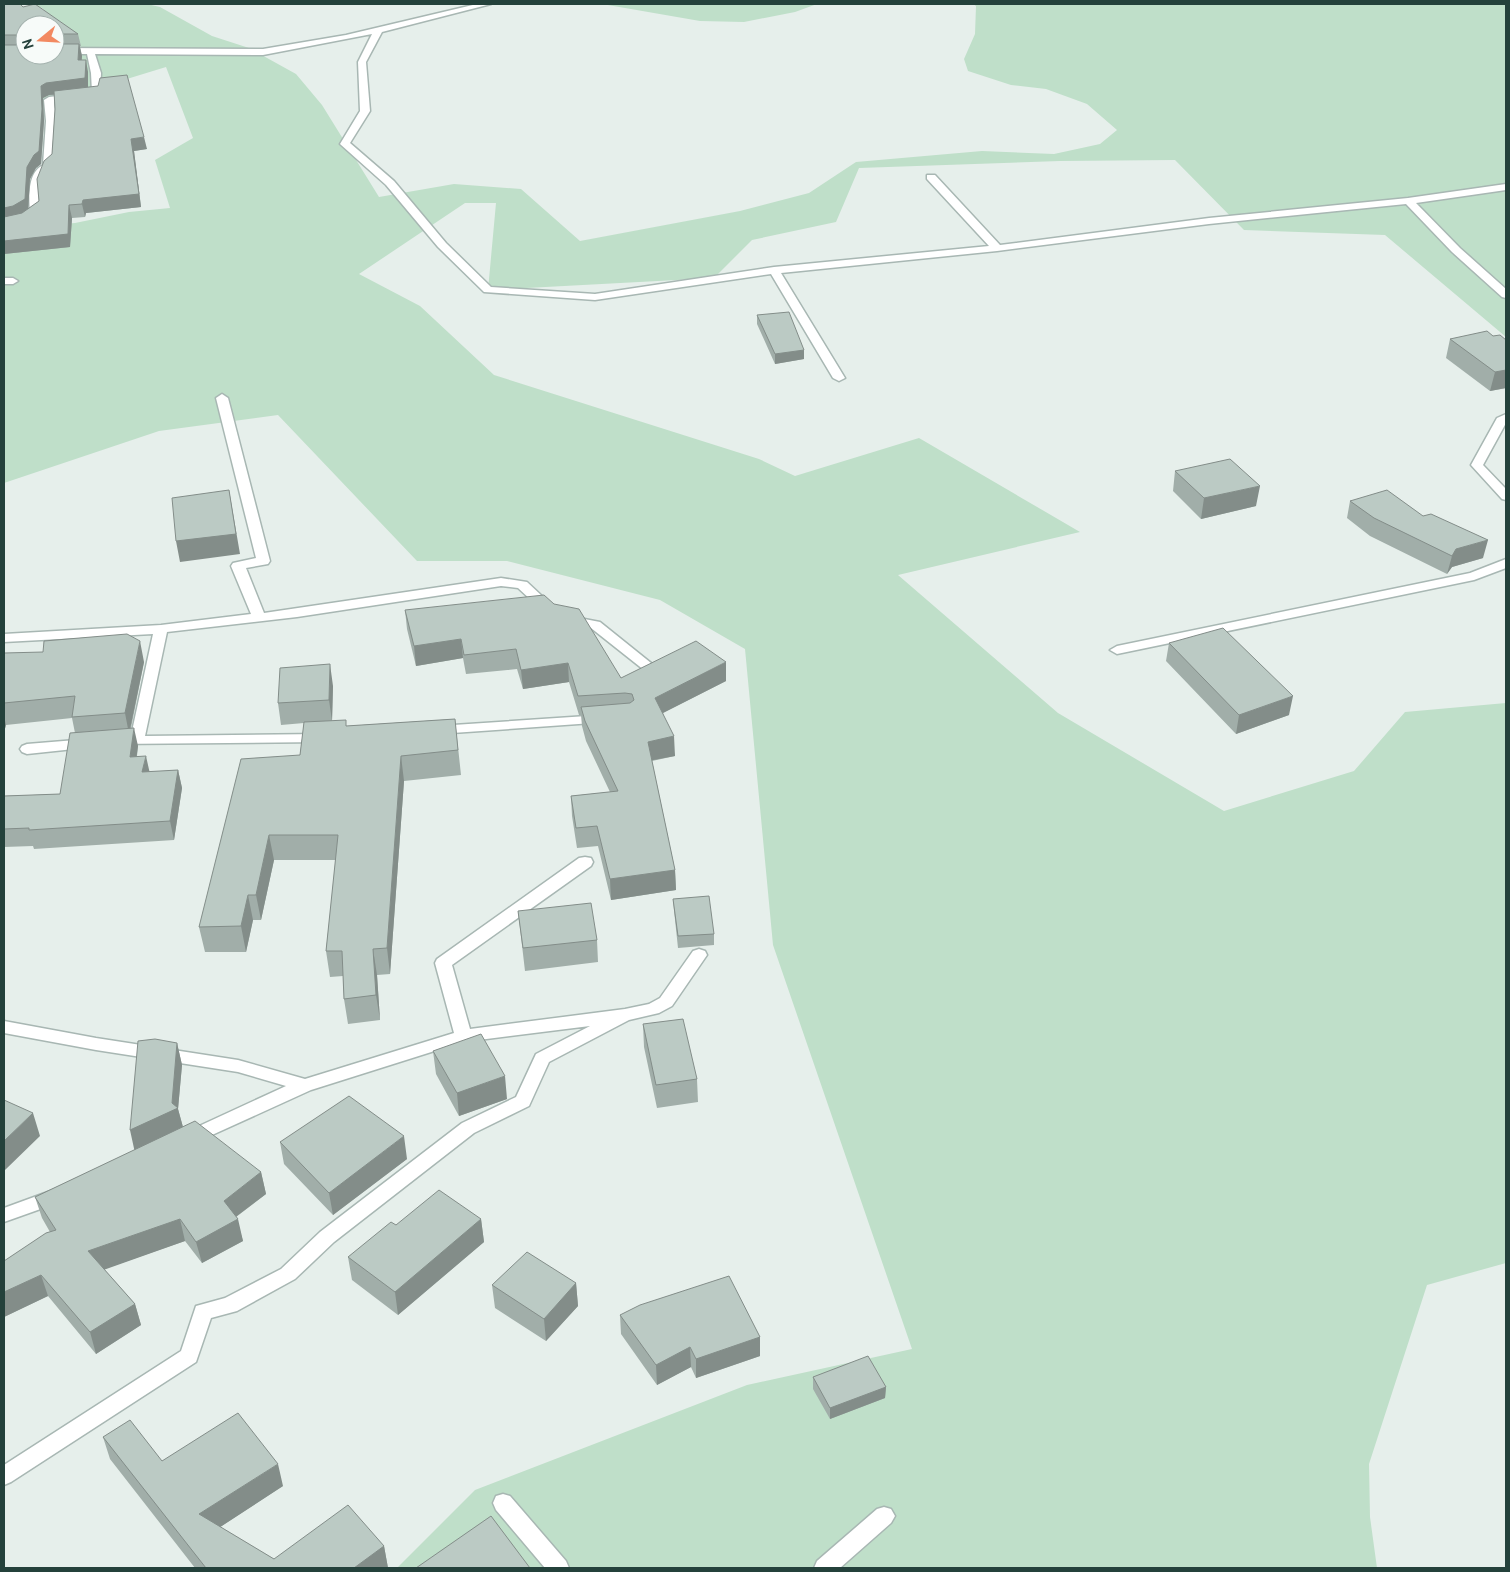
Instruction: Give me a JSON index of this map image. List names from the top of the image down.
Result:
{
  "north": "left"
}
